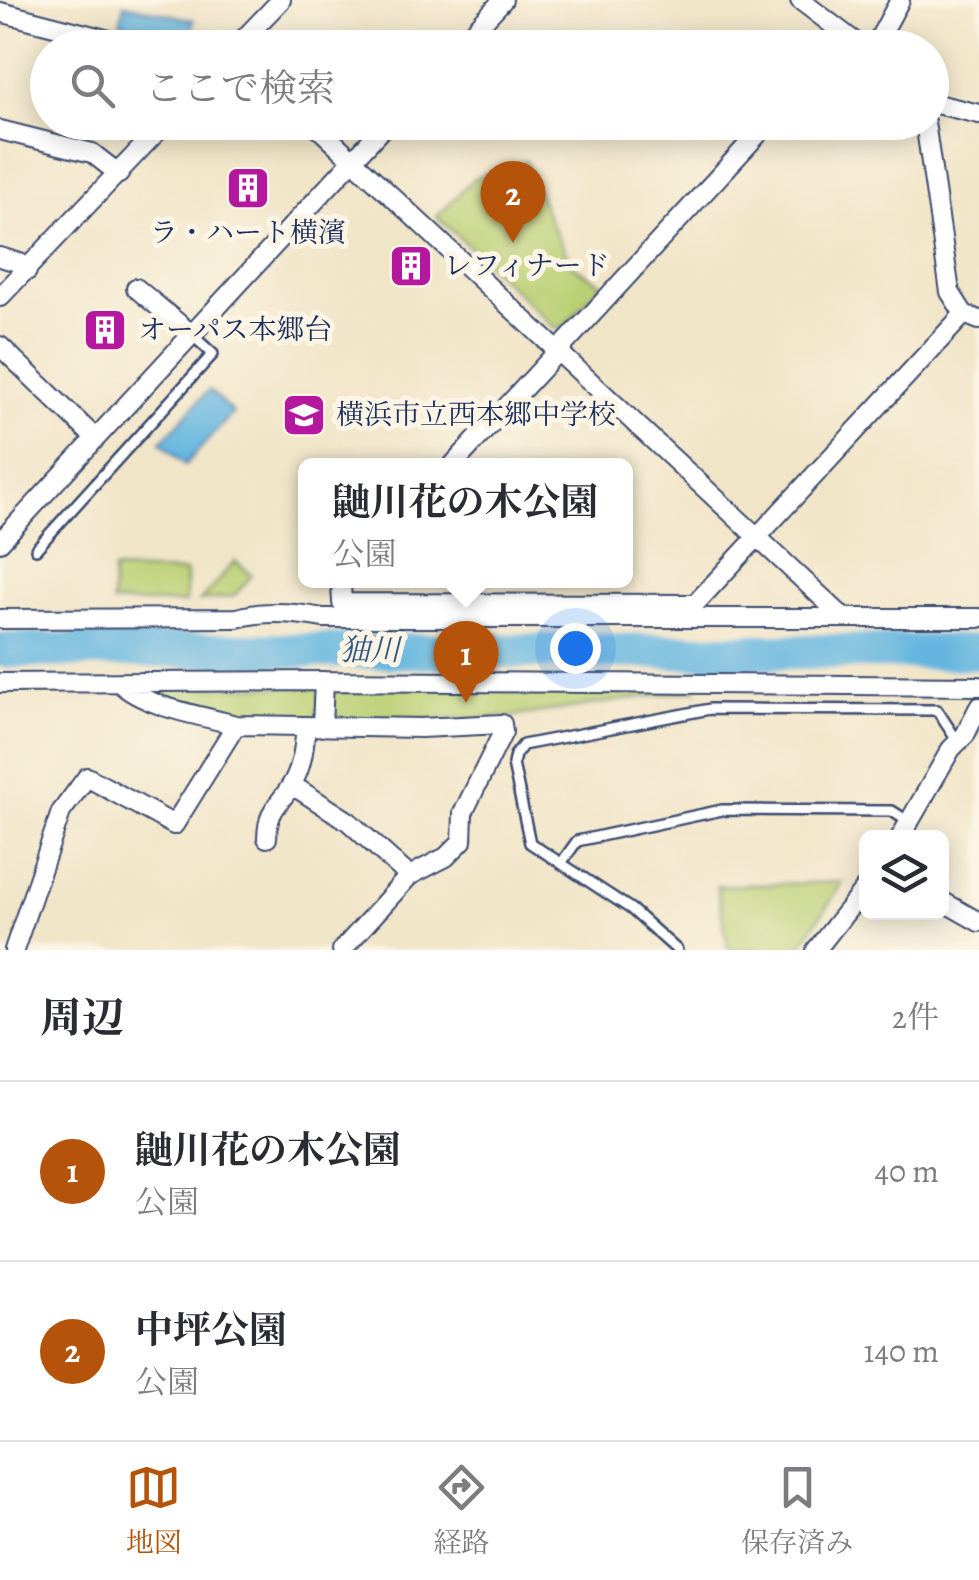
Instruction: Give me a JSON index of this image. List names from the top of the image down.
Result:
{
  "water": ["㹨川"],
  "places": {
    "building": ["ラ・ハート横濱", "レフィナード", "オーパス本郷台"],
    "school or university": ["横浜市立西本郷中学校"]
  },
  "page": {
    "search": "ここで検索",
    "pins": ["2", "1"],
    "popup": ["鼬川花の木公園", "公園"],
    "heading": ["周辺", "2件"],
    "list": [
      {
        "mark": "1",
        "name": "鼬川花の木公園",
        "note": "公園",
        "value": "40 m"
      },
      {
        "mark": "2",
        "name": "中坪公園",
        "note": "公園",
        "value": "140 m"
      }
    ],
    "nav": ["地図", "経路", "保存済み"]
  }
}
